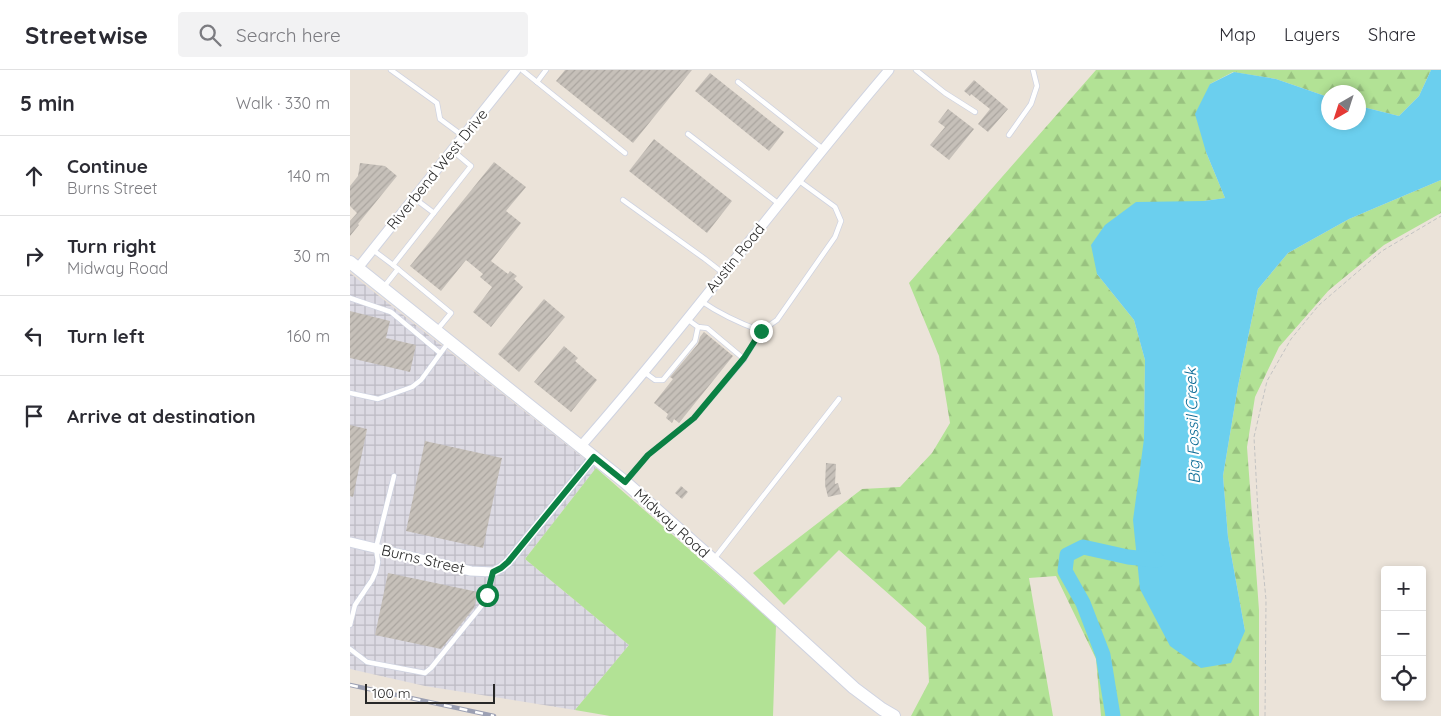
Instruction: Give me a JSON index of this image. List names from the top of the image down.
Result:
{
  "streets": {
    "main road": ["Midway Road"],
    "street": ["Riverbend West Drive", "Austin Road", "Burns Street"]
  },
  "crossings": [
    ["Riverbend West Drive", "Midway Road"],
    ["Austin Road", "Midway Road"]
  ],
  "water": ["Big Fossil Creek"],
  "scale_bar": "100 m",
  "north": "bottom left",
  "page": {
    "header": "Streetwise",
    "search": "Search here",
    "nav": ["Map", "Layers", "Share"],
    "heading": ["5 min", "Walk · 330 m"],
    "list": [
      ["Continue", "Burns Street", "140 m"],
      ["Turn right", "Midway Road", "30 m"],
      ["Turn left", "160 m"],
      "Arrive at destination"
    ],
    "map_buttons": ["+", "−"],
    "scale": "100 m"
  }
}
